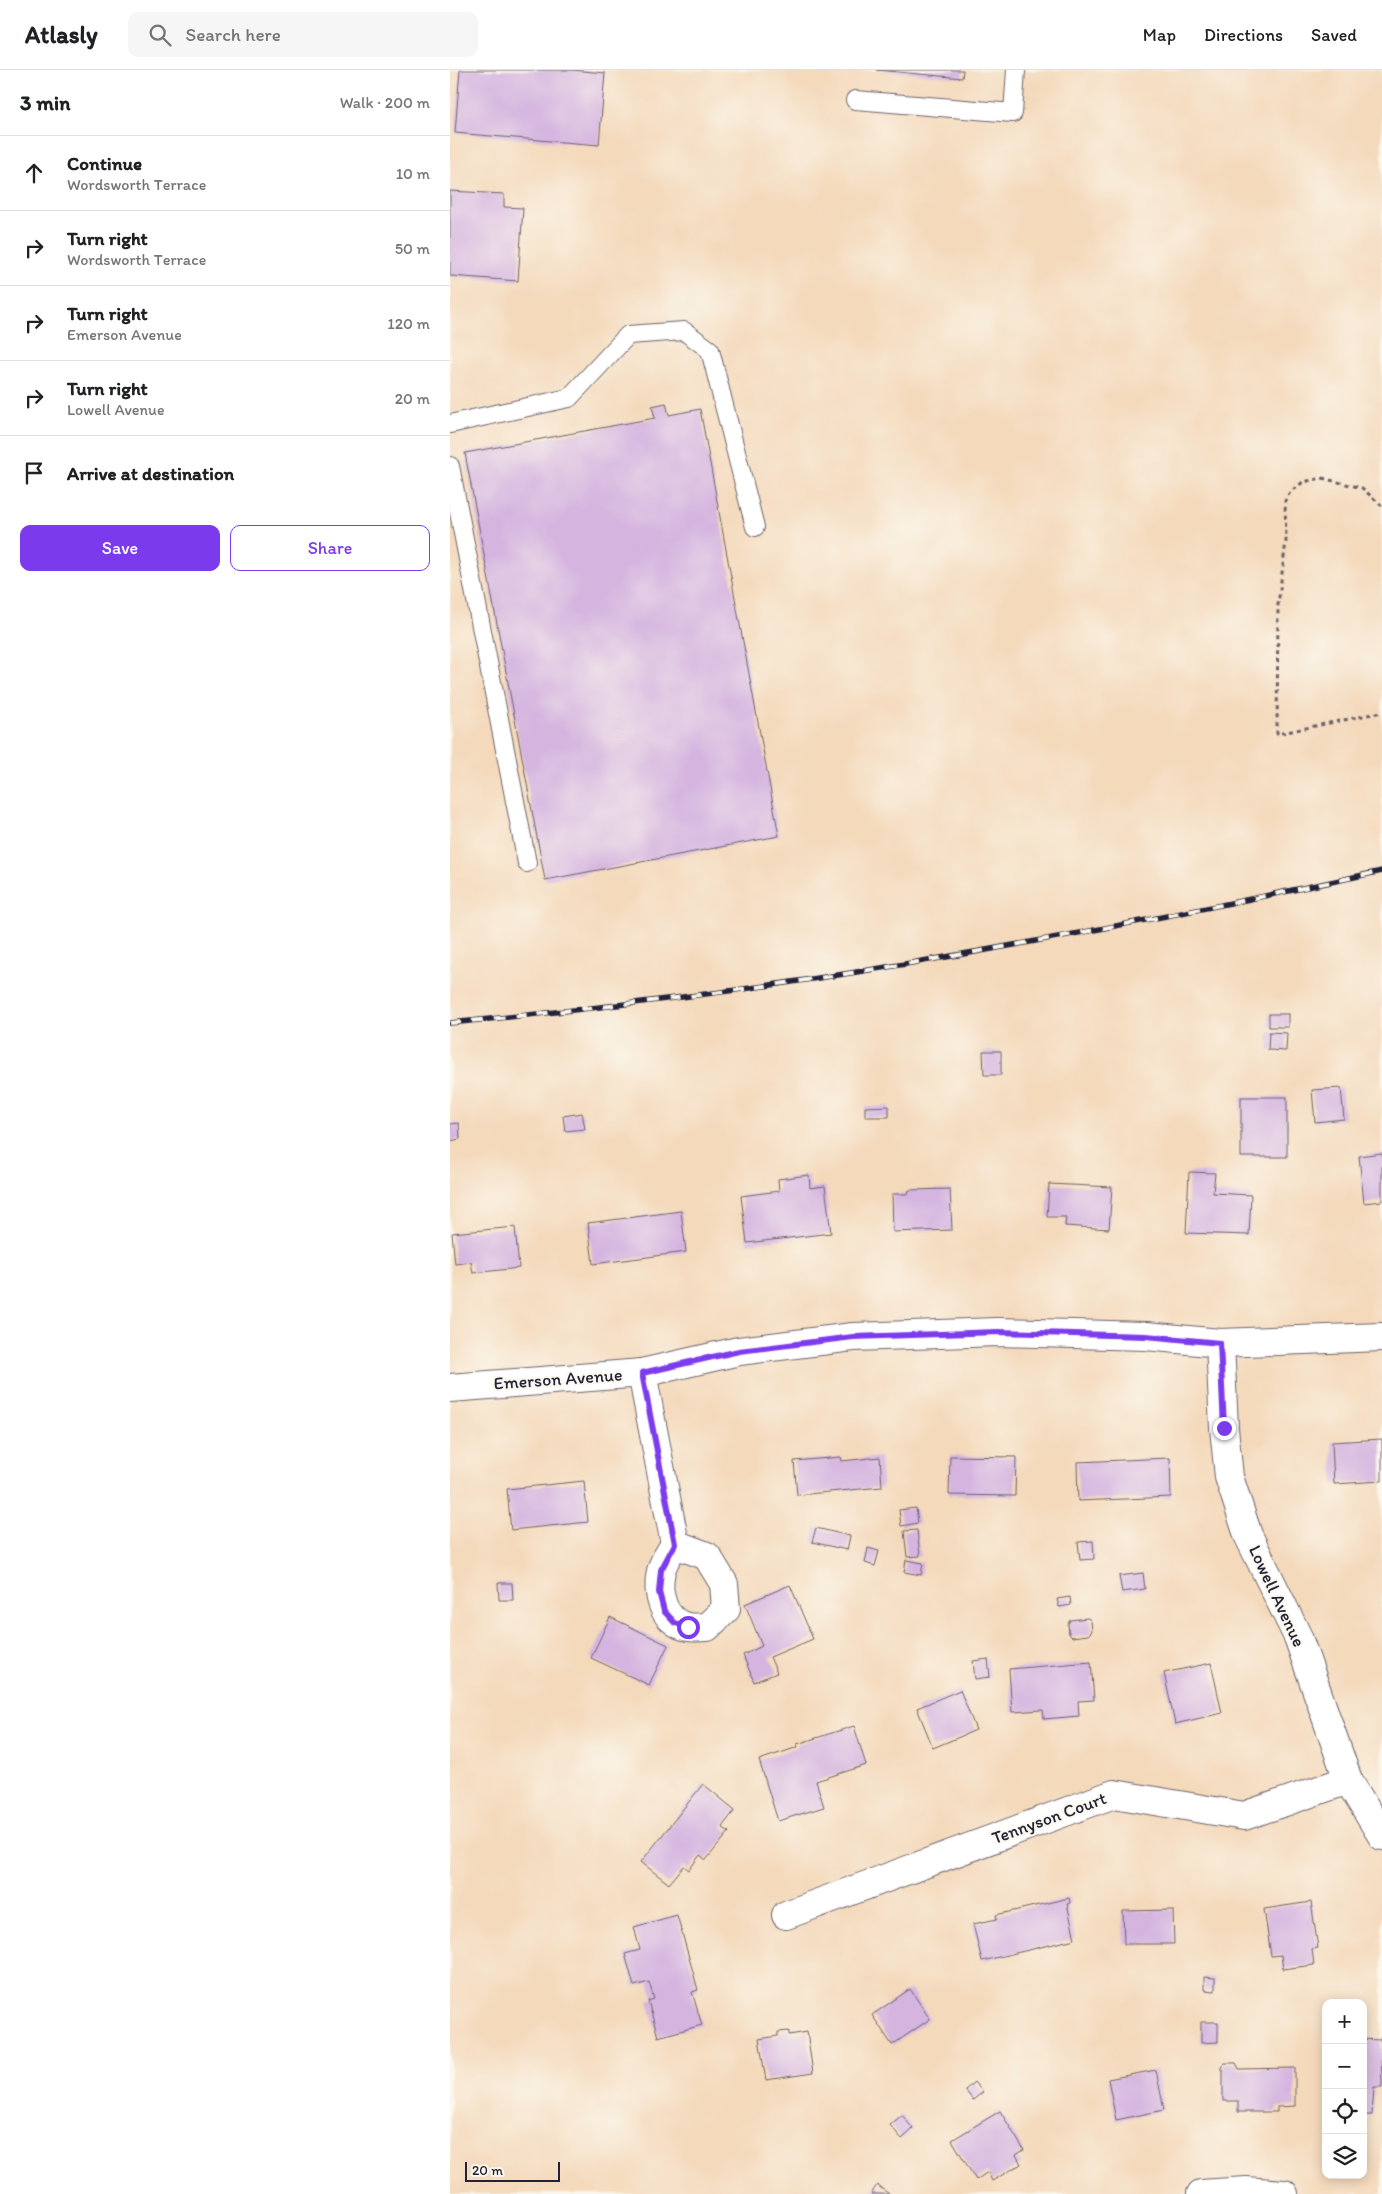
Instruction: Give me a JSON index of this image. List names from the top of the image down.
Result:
{
  "streets": {
    "street": ["Emerson Avenue", "Lowell Avenue", "Tennyson Court"]
  },
  "crossings": [
    ["Emerson Avenue", "Lowell Avenue"],
    ["Lowell Avenue", "Tennyson Court"]
  ],
  "scale_bar": "20 m",
  "page": {
    "header": "Atlasly",
    "search": "Search here",
    "nav": ["Map", "Directions", "Saved"],
    "heading": ["3 min", "Walk · 200 m"],
    "list": [
      ["Continue", "Wordsworth Terrace", "10 m"],
      ["Turn right", "Wordsworth Terrace", "50 m"],
      ["Turn right", "Emerson Avenue", "120 m"],
      ["Turn right", "Lowell Avenue", "20 m"],
      "Arrive at destination"
    ],
    "buttons": ["Save", "Share"],
    "map_buttons": ["+", "−"],
    "scale": "20 m"
  }
}
